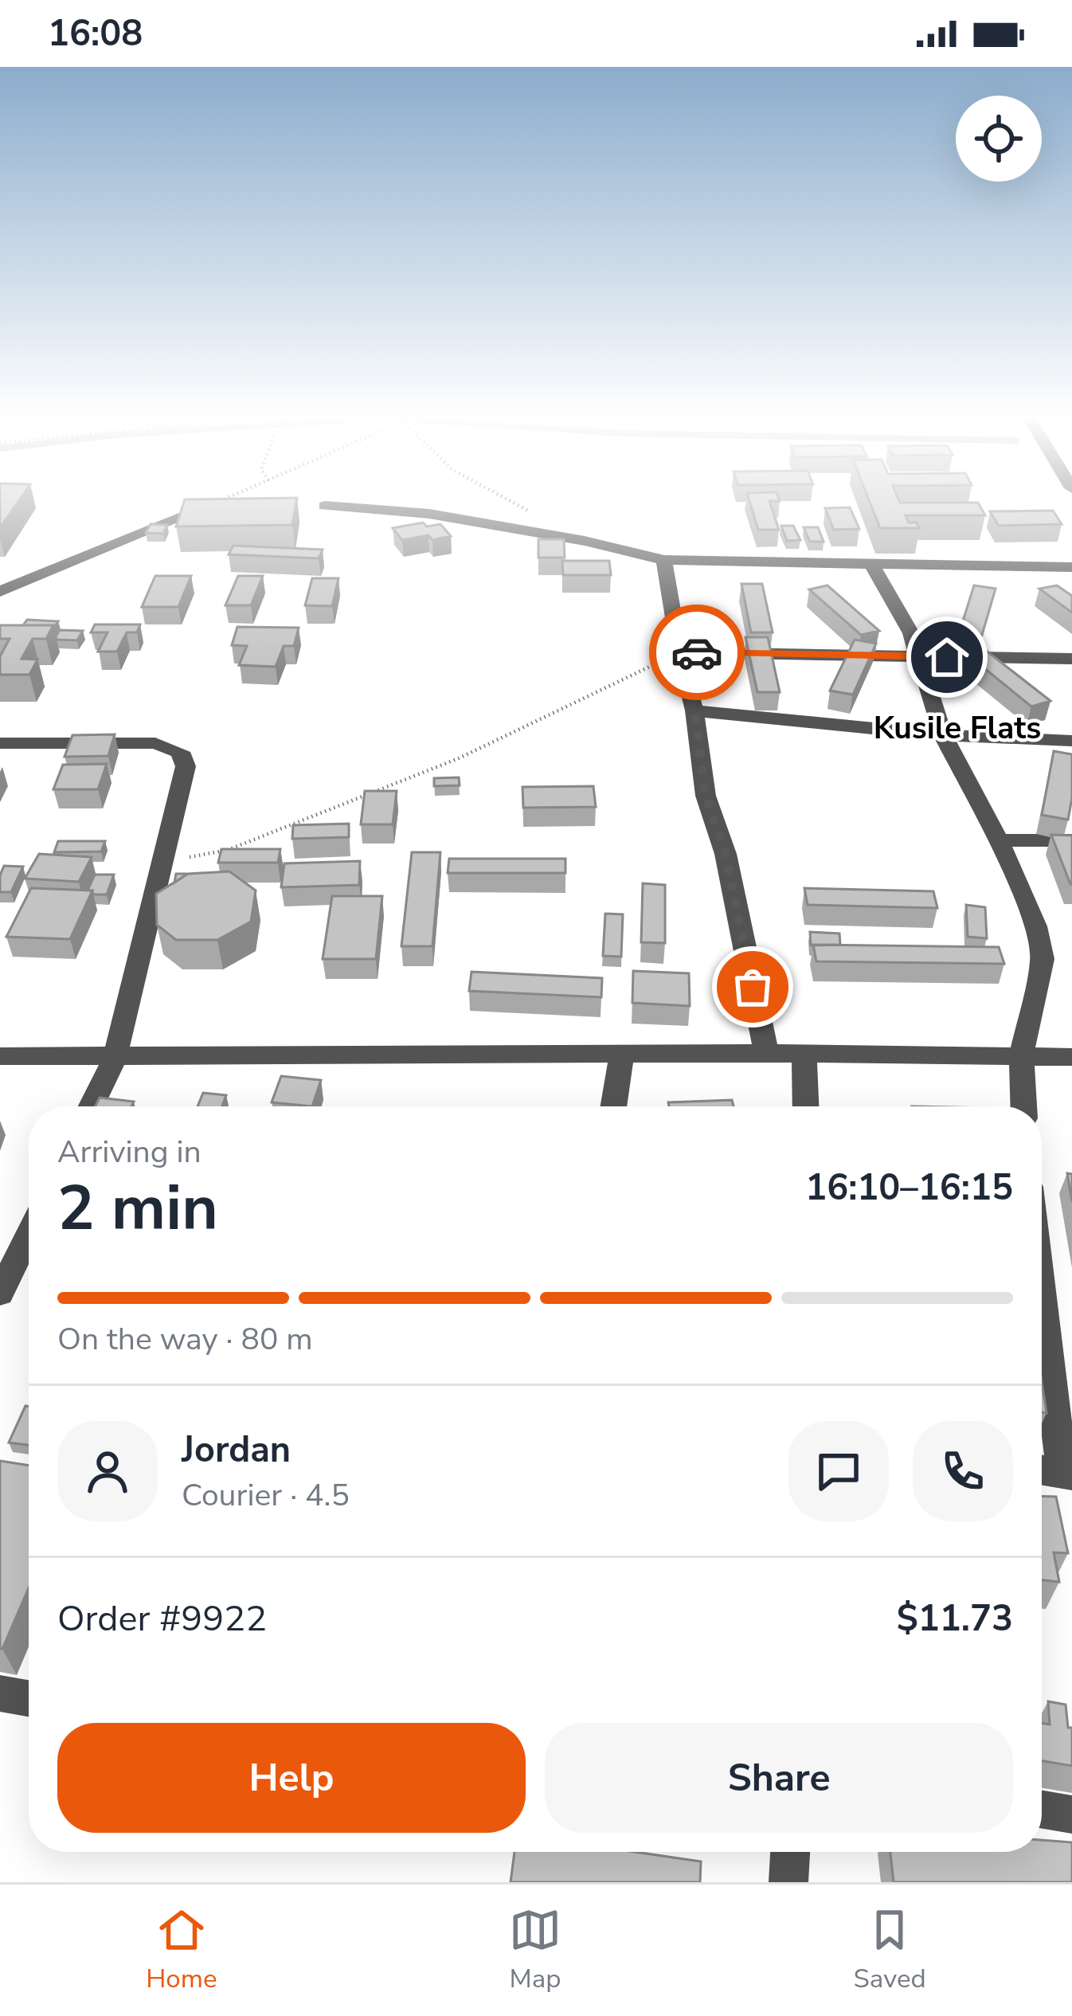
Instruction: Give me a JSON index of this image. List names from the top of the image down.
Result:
{
  "districts": ["Kusile Flats"],
  "page": {
    "status": "16:08",
    "heading": ["2 min", "Arriving in", "16:10–16:15"],
    "panel": [
      "Jordan",
      "Courier · 4.5",
      "Order #9922",
      "$11.73"
    ],
    "bar": "On the way · 80 m",
    "buttons": ["Help", "Share"],
    "tabs": ["Home", "Map", "Saved"]
  }
}
